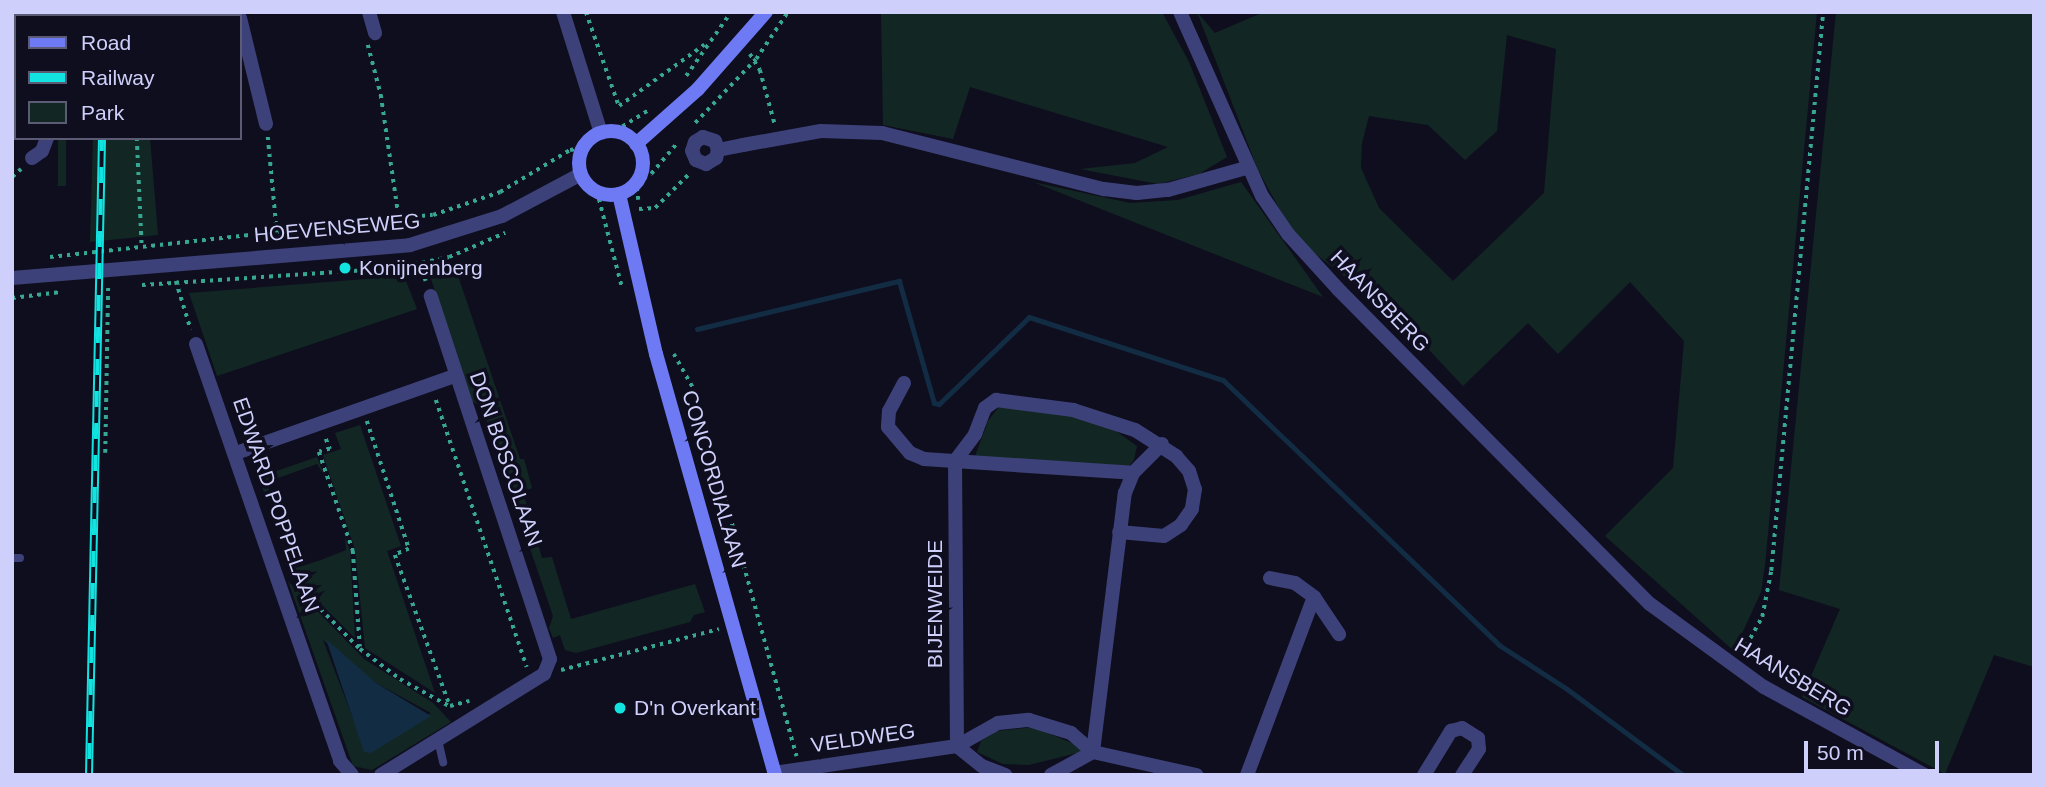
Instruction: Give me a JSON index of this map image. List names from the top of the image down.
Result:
{
  "streets": {
    "main road": ["CONCORDIALAAN"],
    "street": [
      "HOEVENSEWEG",
      "HAANSBERG",
      "DON BOSCOLAAN",
      "EDWARD POPPELAAN",
      "BIJENWEIDE",
      "VELDWEG"
    ]
  },
  "crossings": [
    ["HOEVENSEWEG", "CONCORDIALAAN"],
    ["CONCORDIALAAN", "VELDWEG"],
    ["BIJENWEIDE", "VELDWEG"]
  ],
  "places": ["Konijnenberg", "D'n Overkant"],
  "legend": ["Road", "Railway", "Park"],
  "scale_bar": "50 m"
}
